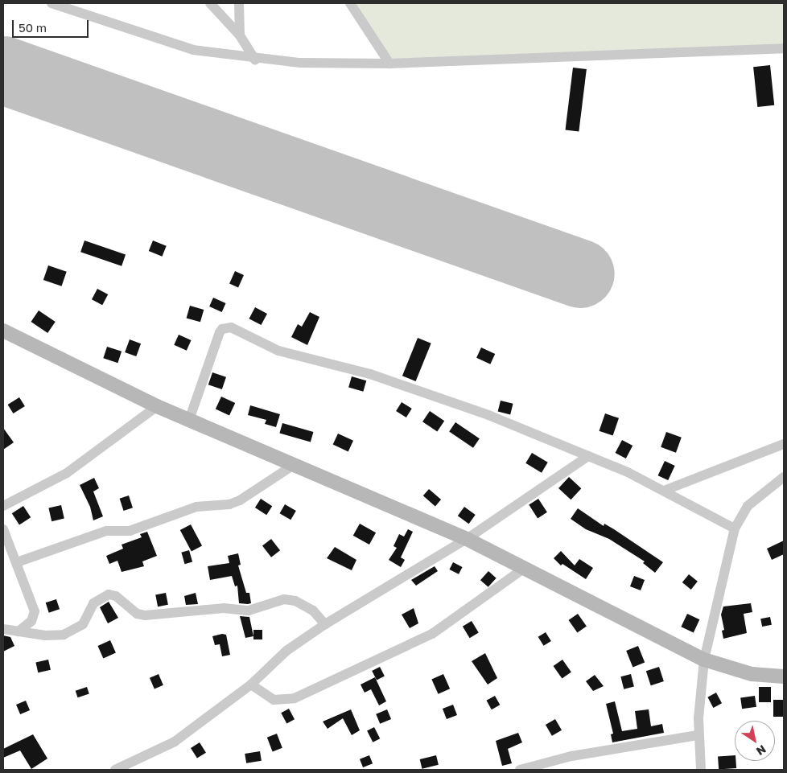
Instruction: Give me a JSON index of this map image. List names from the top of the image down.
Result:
{
  "scale_bar": "50 m",
  "north": "bottom right"
}
